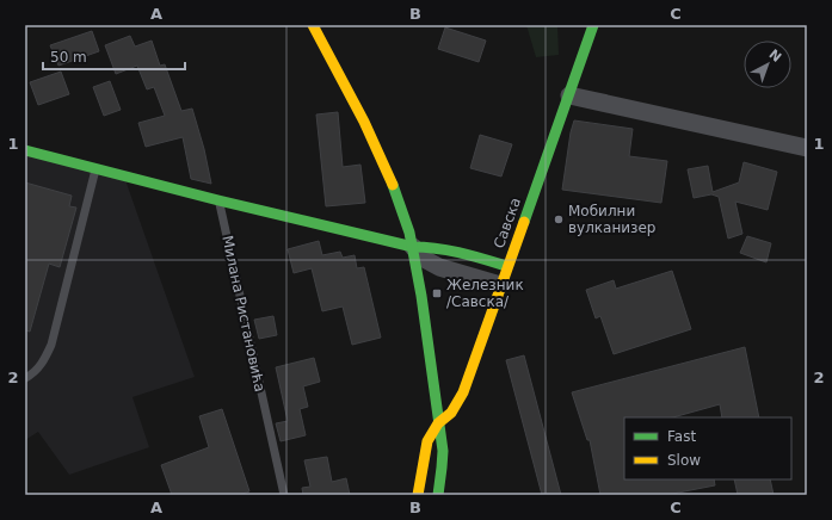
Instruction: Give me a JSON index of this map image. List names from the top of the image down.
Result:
{
  "streets": {
    "street": ["Савска"],
    "lane": ["Милана Ристановића"]
  },
  "places": {
    "other": ["Мобилни вулканизер"],
    "transit": ["Железник /Савска/"]
  },
  "legend": ["Fast", "Slow"],
  "scale_bar": "50 m",
  "north": "top right",
  "grid": {
    "columns": ["A", "B", "C"],
    "rows": ["1", "2"]
  }
}
